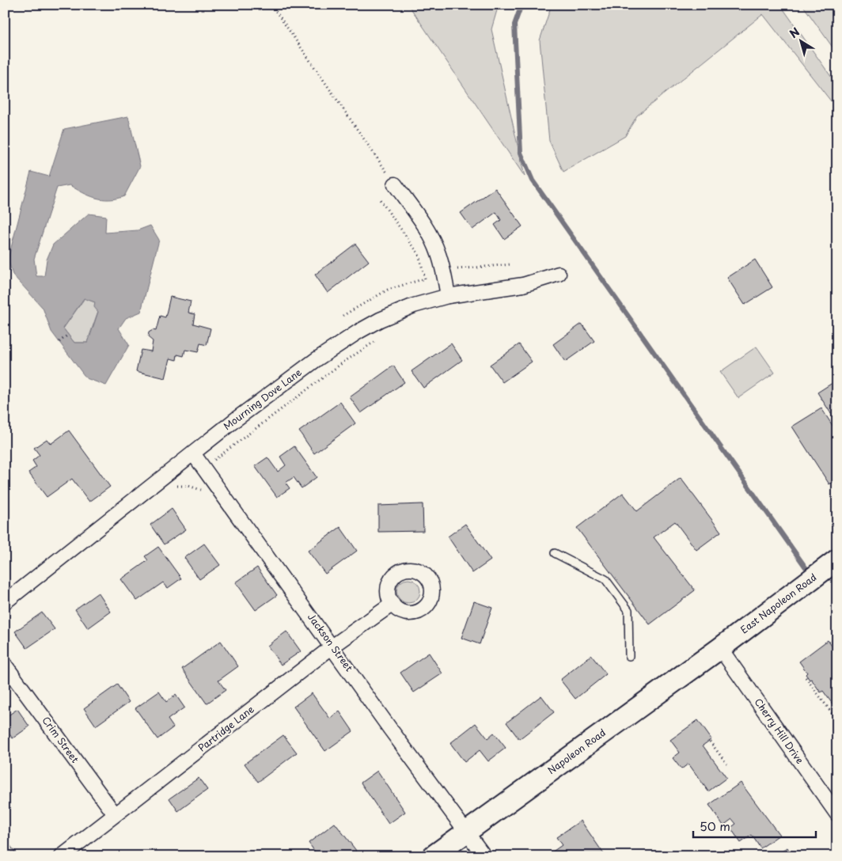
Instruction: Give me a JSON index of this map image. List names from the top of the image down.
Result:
{
  "streets": {
    "main road": ["East Napoleon Road", "Napoleon Road"],
    "street": [
      "Mourning Dove Lane",
      "Jackson Street",
      "Partridge Lane",
      "Cherry Hill Drive",
      "Crim Street"
    ]
  },
  "crossings": [
    ["Mourning Dove Lane", "Jackson Street"],
    ["East Napoleon Road", "Cherry Hill Drive"],
    ["East Napoleon Road", "Napoleon Road"],
    ["Jackson Street", "Partridge Lane"],
    ["Jackson Street", "Napoleon Road"],
    ["Partridge Lane", "Crim Street"],
    ["Cherry Hill Drive", "Napoleon Road"]
  ],
  "scale_bar": "50 m",
  "north": "top left"
}
